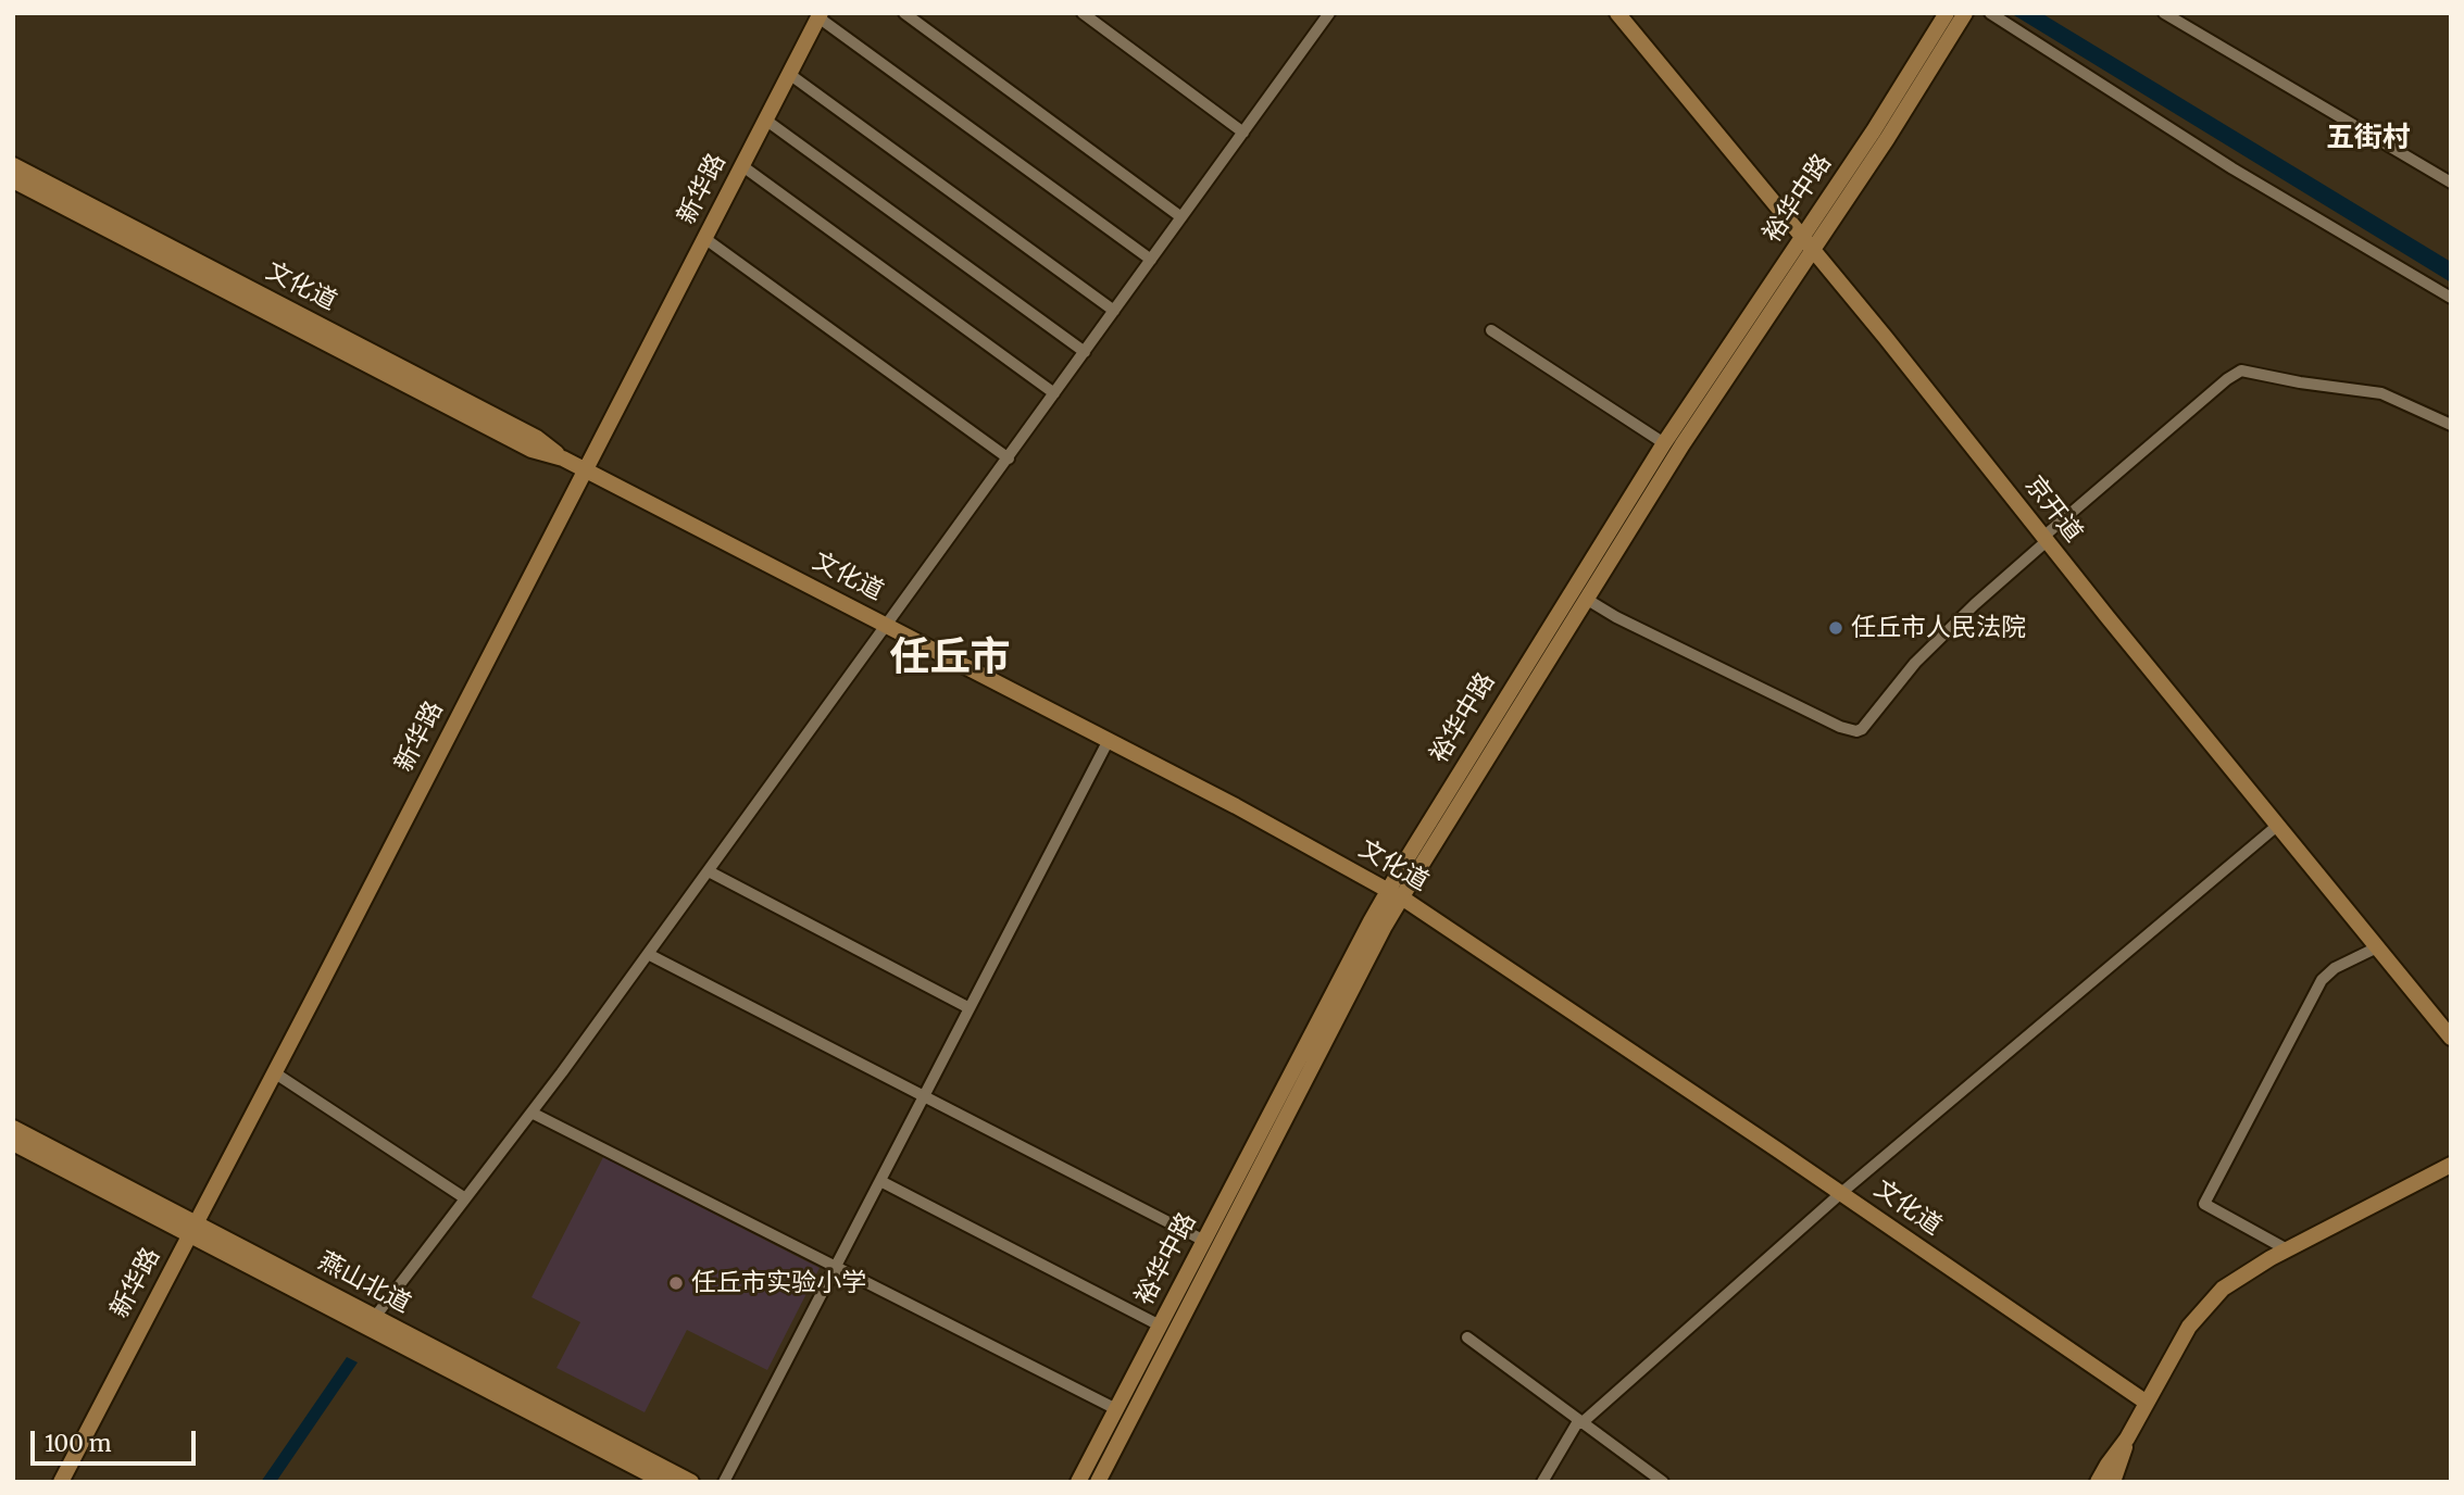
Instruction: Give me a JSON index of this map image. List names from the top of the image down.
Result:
{
  "streets": {
    "main road": [
      "新华路",
      "裕华中路",
      "文化道",
      "京开道",
      "燕山北道"
    ]
  },
  "crossings": [
    ["新华路", "文化道"],
    ["新华路", "燕山北道"],
    ["裕华中路", "文化道"],
    ["裕华中路", "京开道"]
  ],
  "districts": ["五街村", "任丘市"],
  "places": ["任丘市人民法院", "任丘市实验小学"],
  "scale_bar": "100 m"
}
